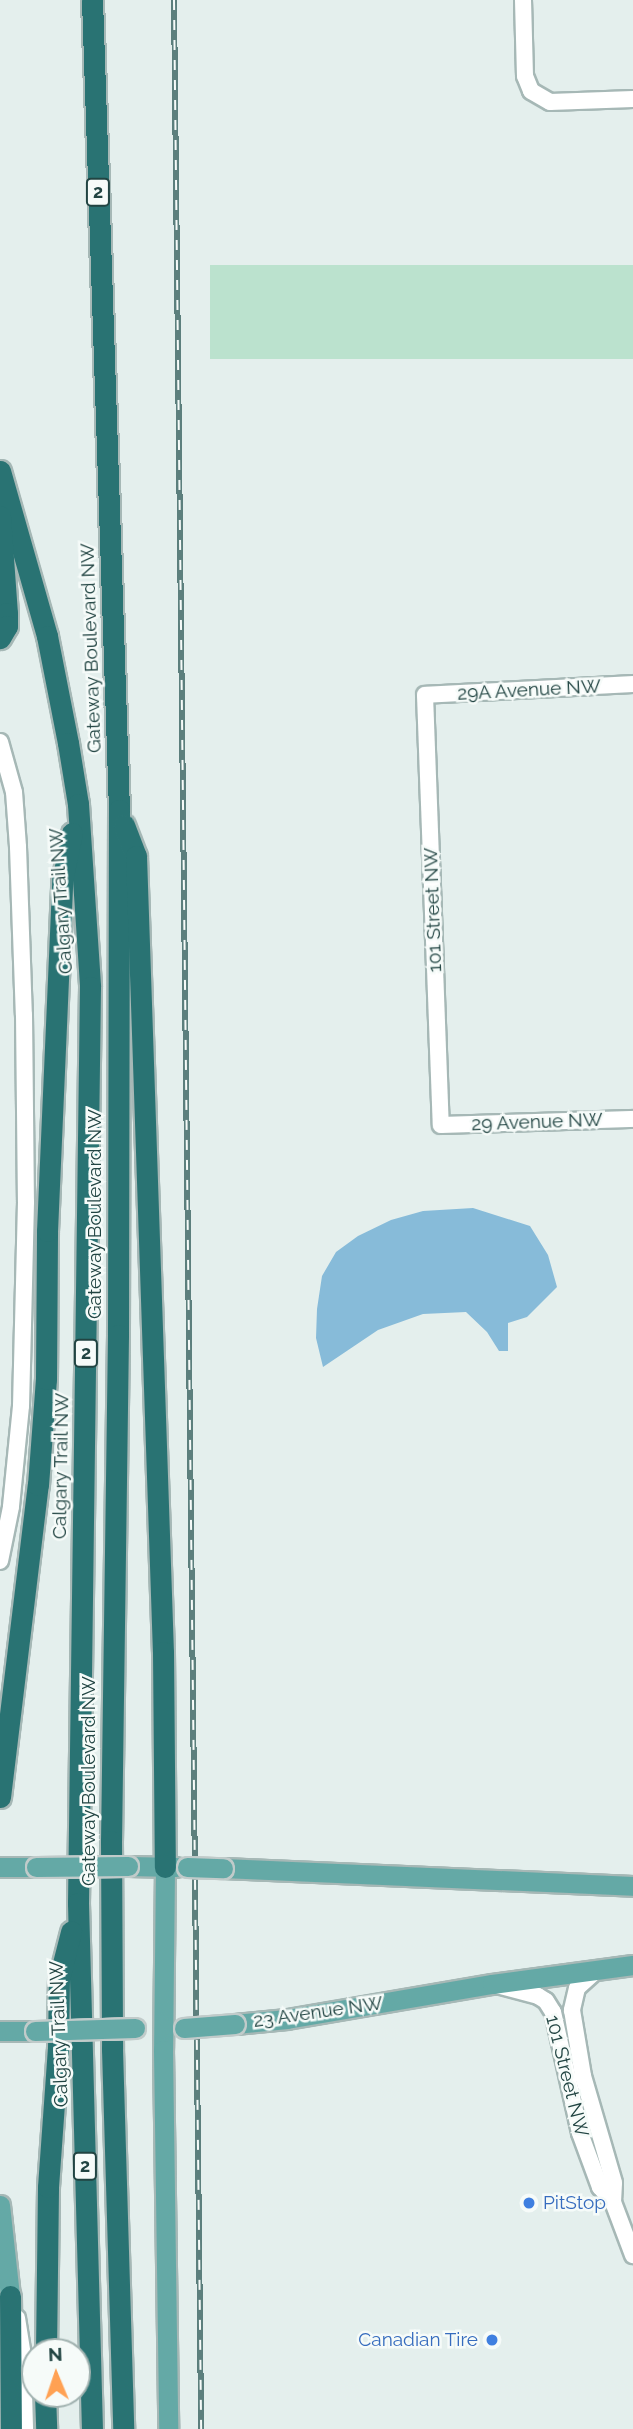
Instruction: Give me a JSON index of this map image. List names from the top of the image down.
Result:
{
  "streets": {
    "highway": ["2", "Gateway Boulevard NW", "Calgary Trail NW"],
    "main road": ["23 Avenue NW"],
    "street": ["29A Avenue NW", "101 Street NW", "29 Avenue NW"]
  },
  "crossings": [
    ["29A Avenue NW", "101 Street NW"],
    ["101 Street NW", "29 Avenue NW"],
    ["101 Street NW", "23 Avenue NW"]
  ],
  "places": ["PitStop", "Canadian Tire"],
  "north": "top"
}
